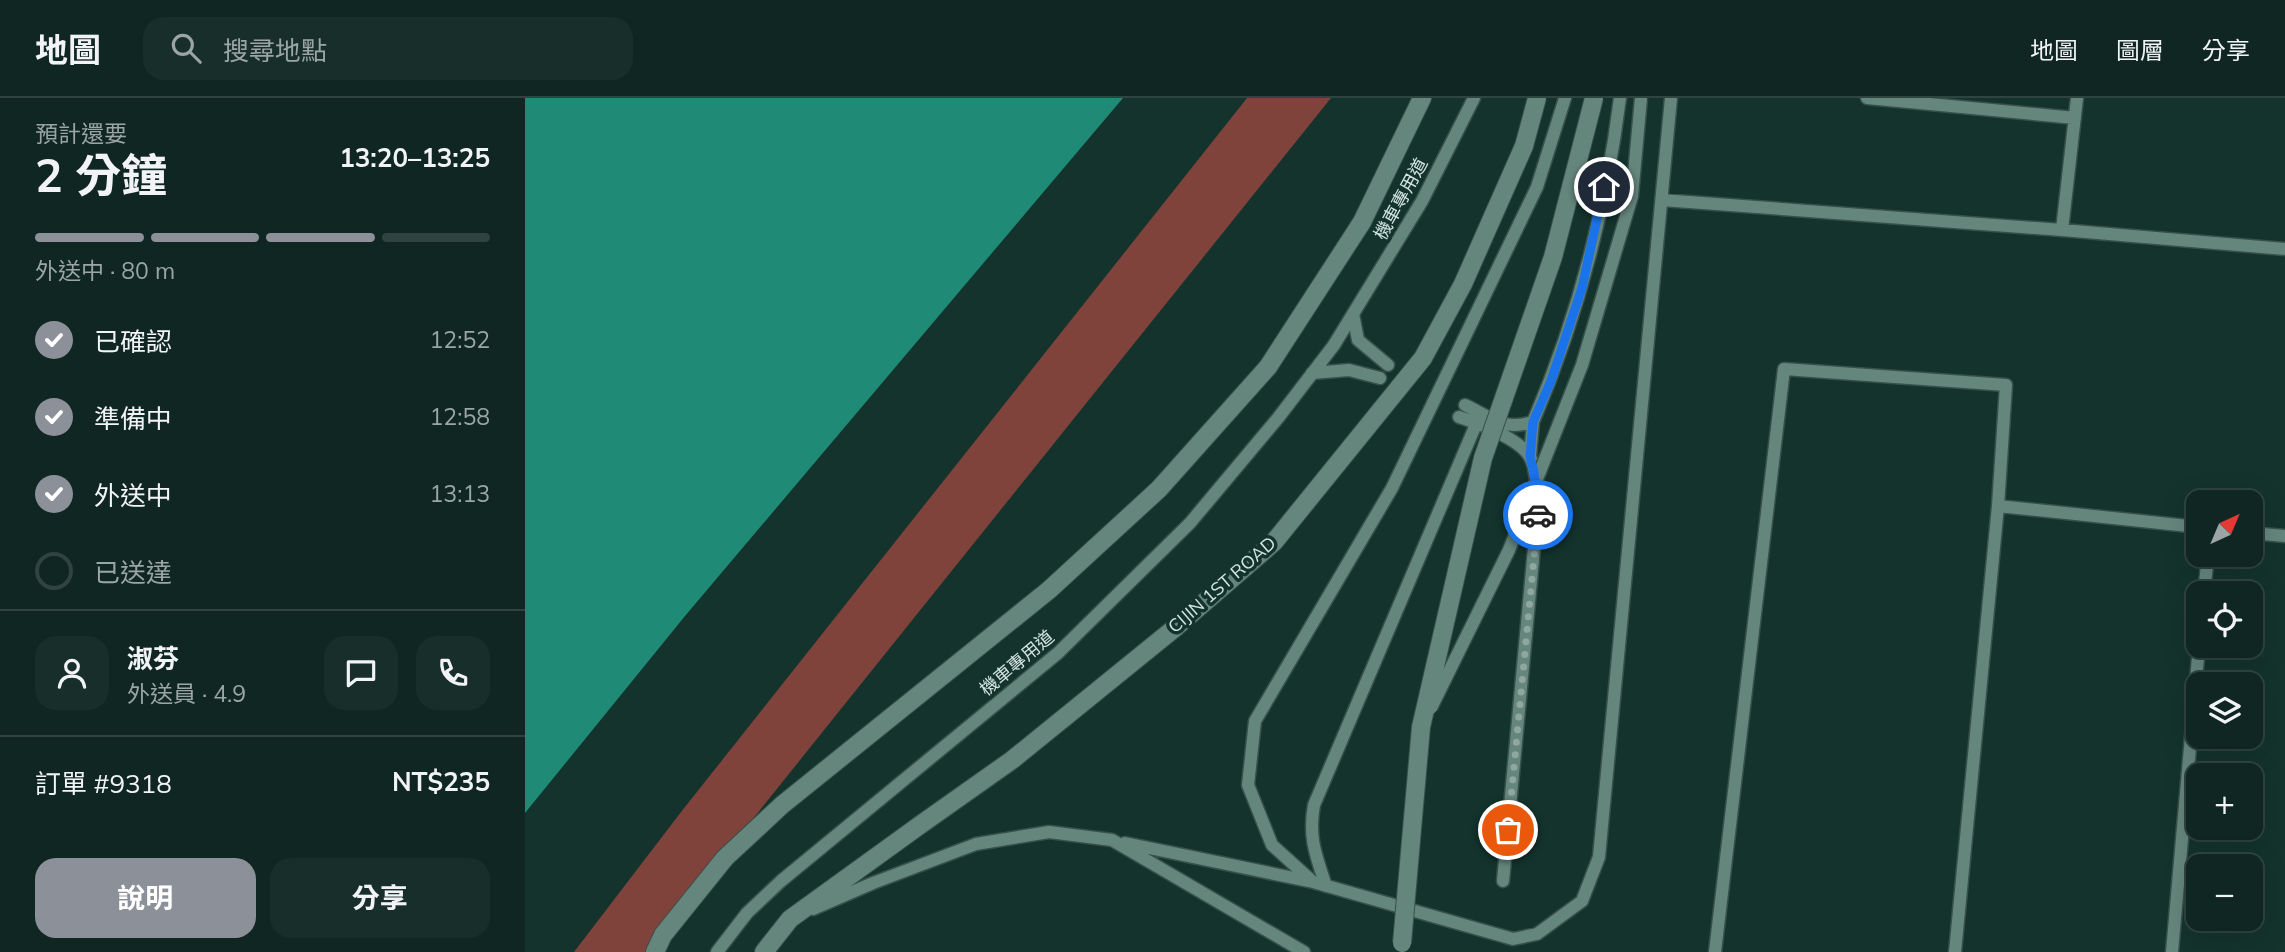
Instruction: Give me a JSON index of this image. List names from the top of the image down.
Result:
{
  "streets": {
    "street": ["CIJIN 1ST ROAD"],
    "lane": ["機車專用道"]
  },
  "north": "top right",
  "page": {
    "header": "地圖",
    "search": "搜尋地點",
    "nav": ["地圖", "圖層", "分享"],
    "heading": ["2 分鐘", "預計還要", "13:20–13:25"],
    "panel": [
      "淑芬",
      "外送員 · 4.9",
      "訂單 #9318",
      "NT$235"
    ],
    "bar": "外送中 · 80 m",
    "list": [
      ["已確認", "12:52"],
      ["準備中", "12:58"],
      ["外送中", "13:13"],
      "已送達"
    ],
    "map_buttons": ["+", "−"],
    "buttons": ["說明", "分享"]
  }
}
